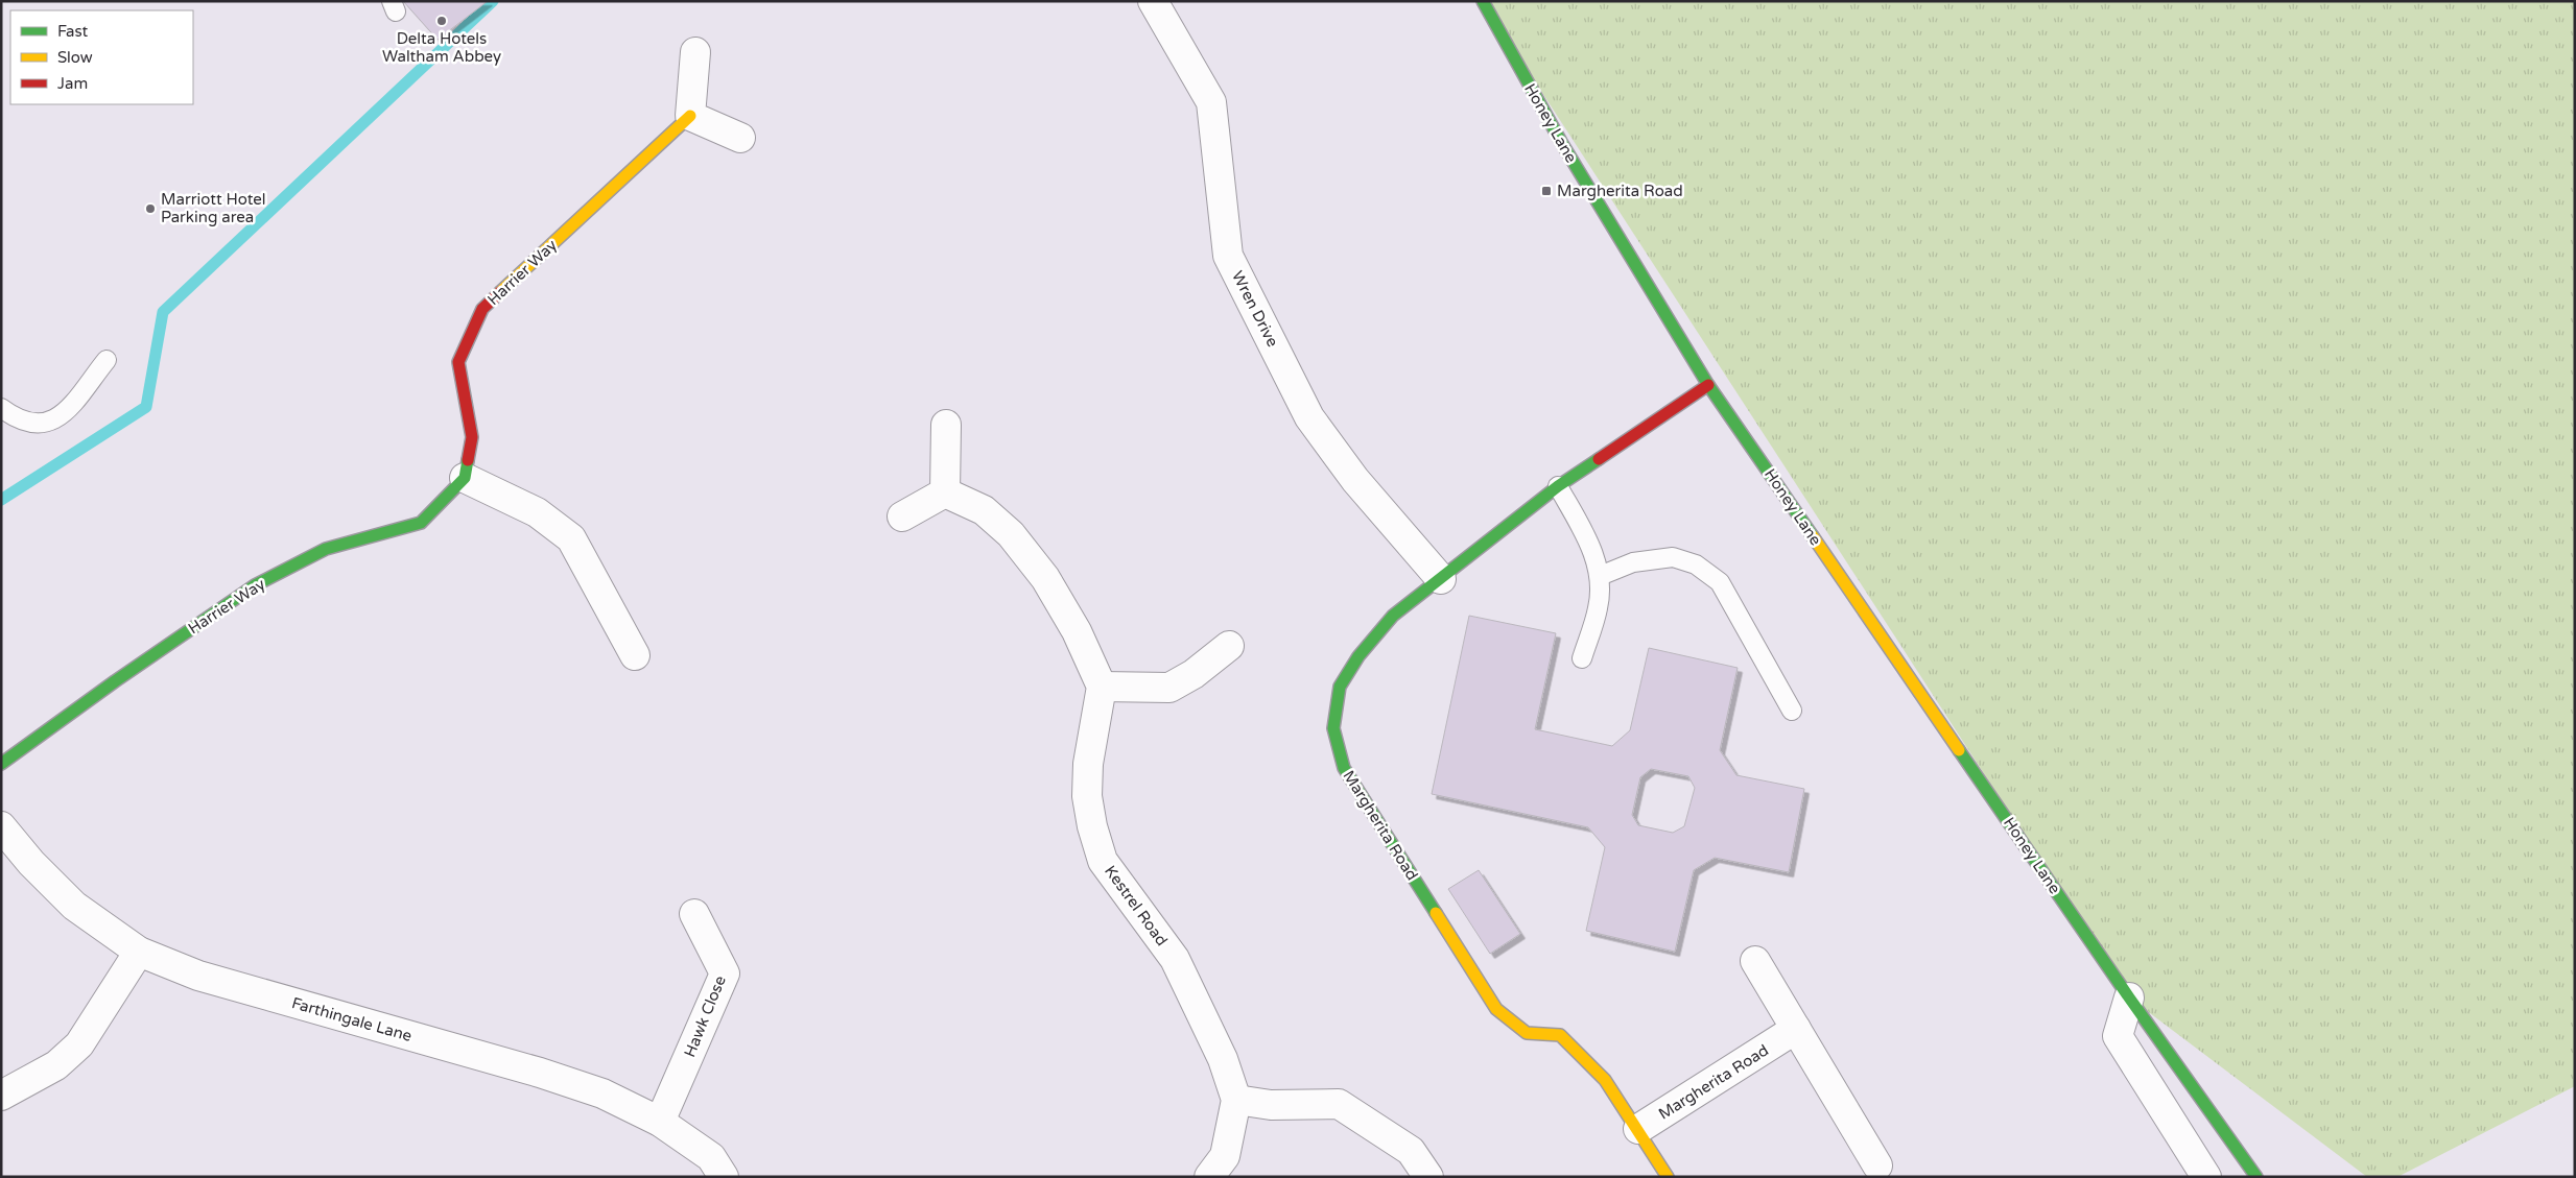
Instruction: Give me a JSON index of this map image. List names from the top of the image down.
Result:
{
  "streets": {
    "street": [
      "Honey Lane",
      "Harrier Way",
      "Wren Drive",
      "Margherita Road",
      "Kestrel Road",
      "Hawk Close",
      "Farthingale Lane"
    ]
  },
  "crossings": [
    ["Honey Lane", "Margherita Road"],
    ["Wren Drive", "Margherita Road"],
    ["Hawk Close", "Farthingale Lane"]
  ],
  "places": {
    "other": ["Delta Hotels Waltham Abbey", "Marriott Hotel Parking area"],
    "transit": ["Margherita Road"]
  },
  "legend": ["Fast", "Slow", "Jam"]
}
